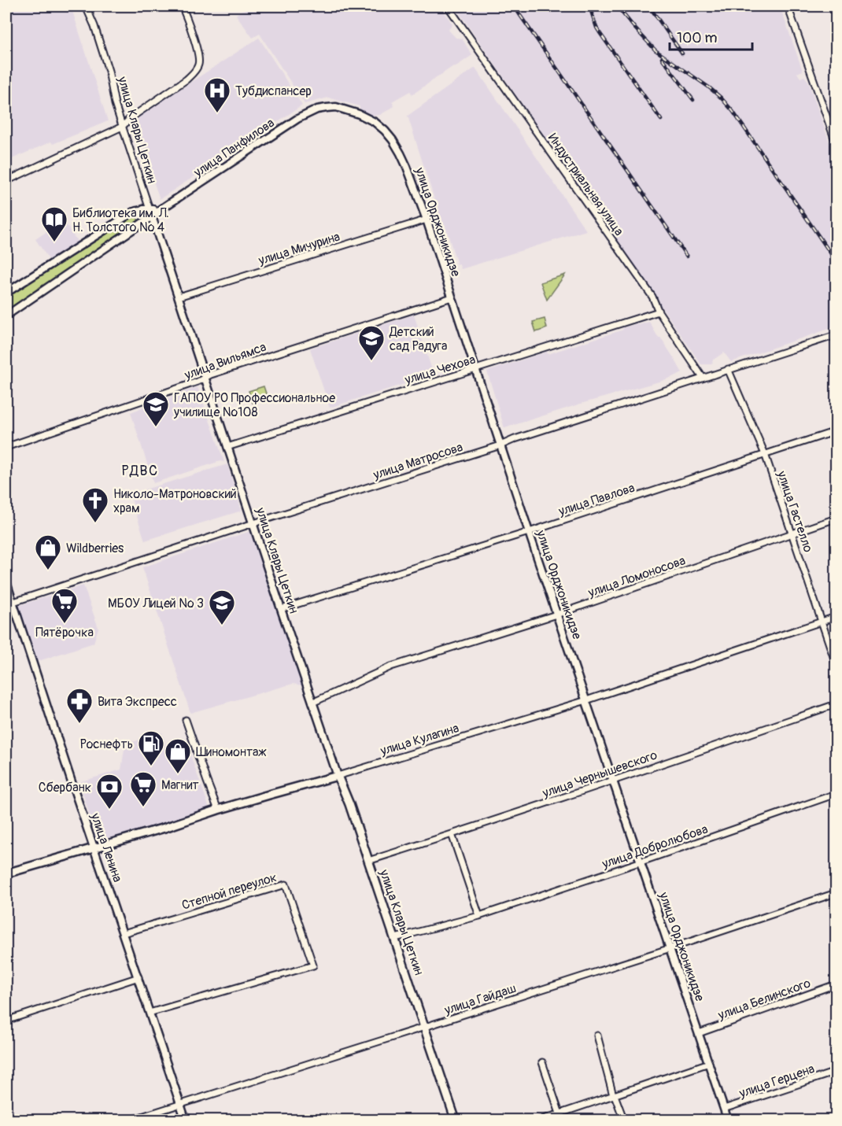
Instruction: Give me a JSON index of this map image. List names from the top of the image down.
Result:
{
  "streets": {
    "main road": ["улица Клары Цеткин", "улица Кулагина"],
    "street": [
      "улица Панфилова",
      "Индустриальная улица",
      "улица Орджоникидзе",
      "улица Мичурина",
      "улица Вильямса",
      "улица Чехова",
      "улица Матросова",
      "улица Павлова",
      "улица Гастелло",
      "улица Ломоносова",
      "улица Чернышевского",
      "улица Добролюбова",
      "улица Ленина",
      "Степной переулок",
      "улица Гайдаш",
      "улица Белинского",
      "улица Герцена"
    ]
  },
  "crossings": [
    ["улица Клары Цеткин", "улица Панфилова"],
    ["улица Клары Цеткин", "улица Мичурина"],
    ["улица Клары Цеткин", "улица Вильямса"],
    ["улица Клары Цеткин", "улица Чехова"],
    ["улица Клары Цеткин", "улица Матросова"],
    ["улица Клары Цеткин", "улица Павлова"],
    ["улица Клары Цеткин", "улица Ломоносова"],
    ["улица Клары Цеткин", "улица Кулагина"],
    ["улица Клары Цеткин", "улица Чернышевского"],
    ["улица Клары Цеткин", "улица Добролюбова"],
    ["улица Клары Цеткин", "улица Гайдаш"],
    ["улица Панфилова", "улица Орджоникидзе"],
    ["Индустриальная улица", "улица Чехова"],
    ["Индустриальная улица", "улица Матросова"],
    ["улица Орджоникидзе", "улица Мичурина"],
    ["улица Орджоникидзе", "улица Вильямса"],
    ["улица Орджоникидзе", "улица Чехова"],
    ["улица Орджоникидзе", "улица Матросова"],
    ["улица Орджоникидзе", "улица Павлова"],
    ["улица Орджоникидзе", "улица Ломоносова"],
    ["улица Орджоникидзе", "улица Кулагина"],
    ["улица Орджоникидзе", "улица Чернышевского"],
    ["улица Орджоникидзе", "улица Добролюбова"],
    ["улица Орджоникидзе", "улица Гайдаш"],
    ["улица Орджоникидзе", "улица Белинского"],
    ["улица Орджоникидзе", "улица Герцена"],
    ["улица Матросова", "улица Гастелло"],
    ["улица Матросова", "улица Ленина"],
    ["улица Павлова", "улица Гастелло"],
    ["улица Гастелло", "улица Ломоносова"],
    ["улица Гастелло", "улица Кулагина"],
    ["улица Кулагина", "улица Ленина"],
    ["улица Ленина", "Степной переулок"],
    ["улица Ленина", "улица Гайдаш"]
  ],
  "districts": ["РДВС"],
  "places": {
    "hospital": ["Тубдиспансер"],
    "library": ["Библиотека им. Л. Н. Толстого № 4"],
    "school or university": ["Детский сад Радуга", "ГАПОУ РО Профессиональное училище №108", "МБОУ Лицей № 3"],
    "church": ["Николо-Матроновский храм"],
    "shop": ["Wildberries", "Шиномонтаж"],
    "supermarket": ["Пятёрочка", "Магнит"],
    "pharmacy": ["Вита Экспресс"],
    "fuel station": ["Роснефть"],
    "bank": ["Сбербанк"]
  },
  "scale_bar": "100 m"
}
